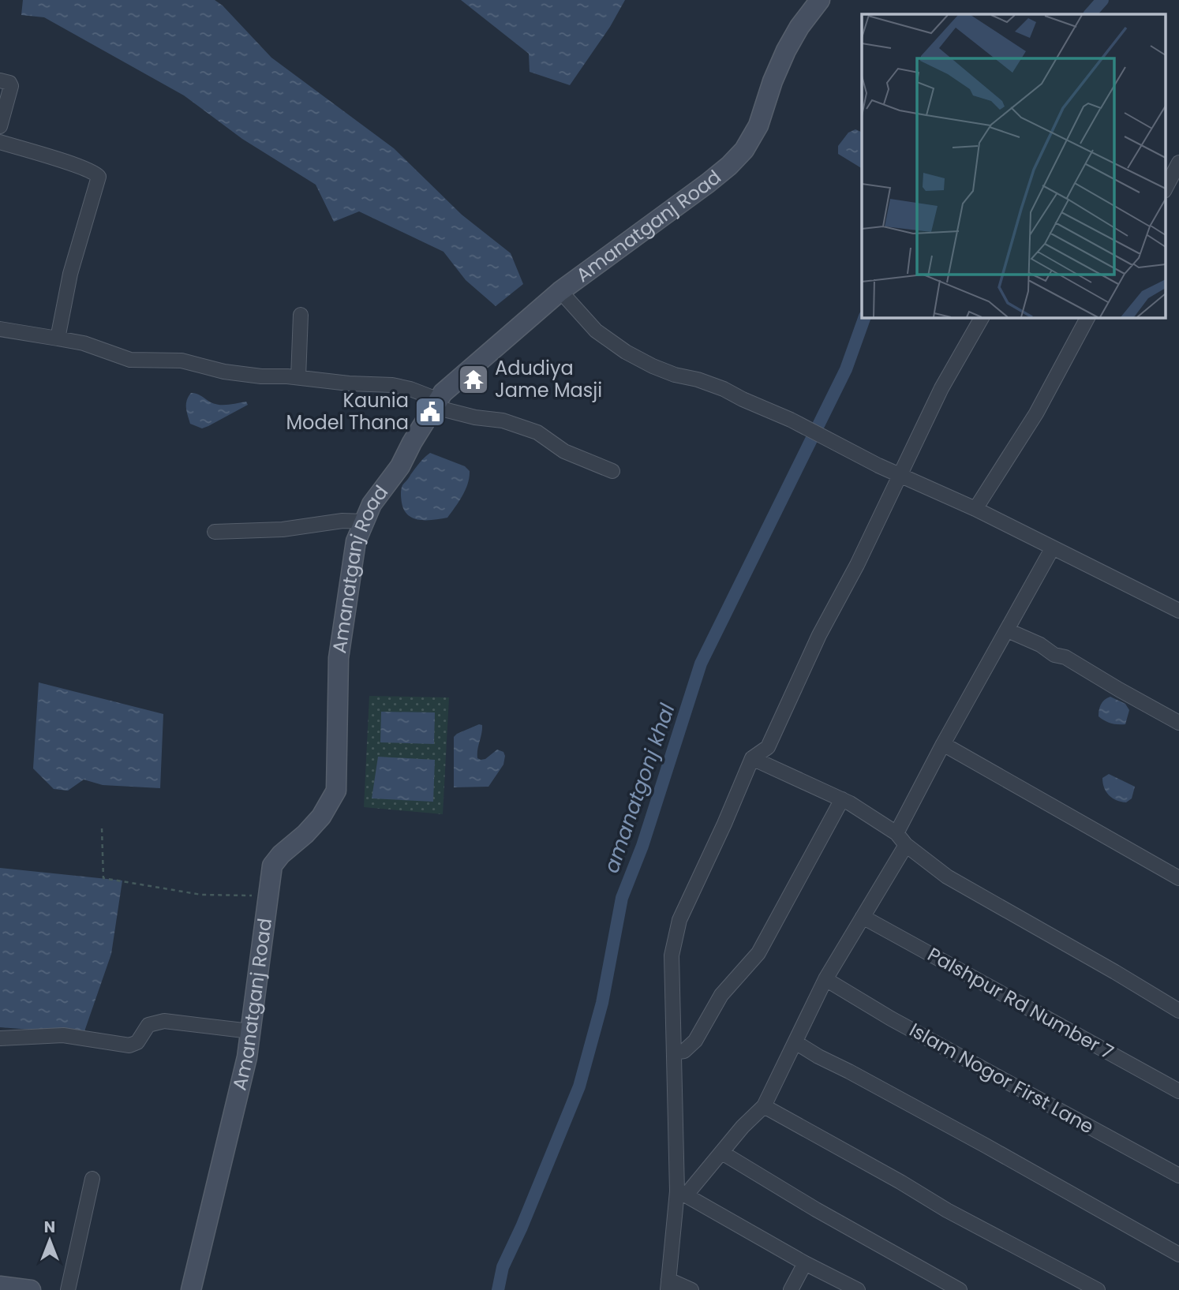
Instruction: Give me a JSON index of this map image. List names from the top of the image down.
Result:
{
  "streets": {
    "main road": ["Amanatganj Road"],
    "street": ["Palshpur Rd Number 7", "Islam Nogor First Lane"]
  },
  "water": ["amanatgonj khal"],
  "places": {
    "temple": ["Adudiya Jame Masji"],
    "public building": ["Kaunia Model Thana"]
  },
  "north": "top"
}
